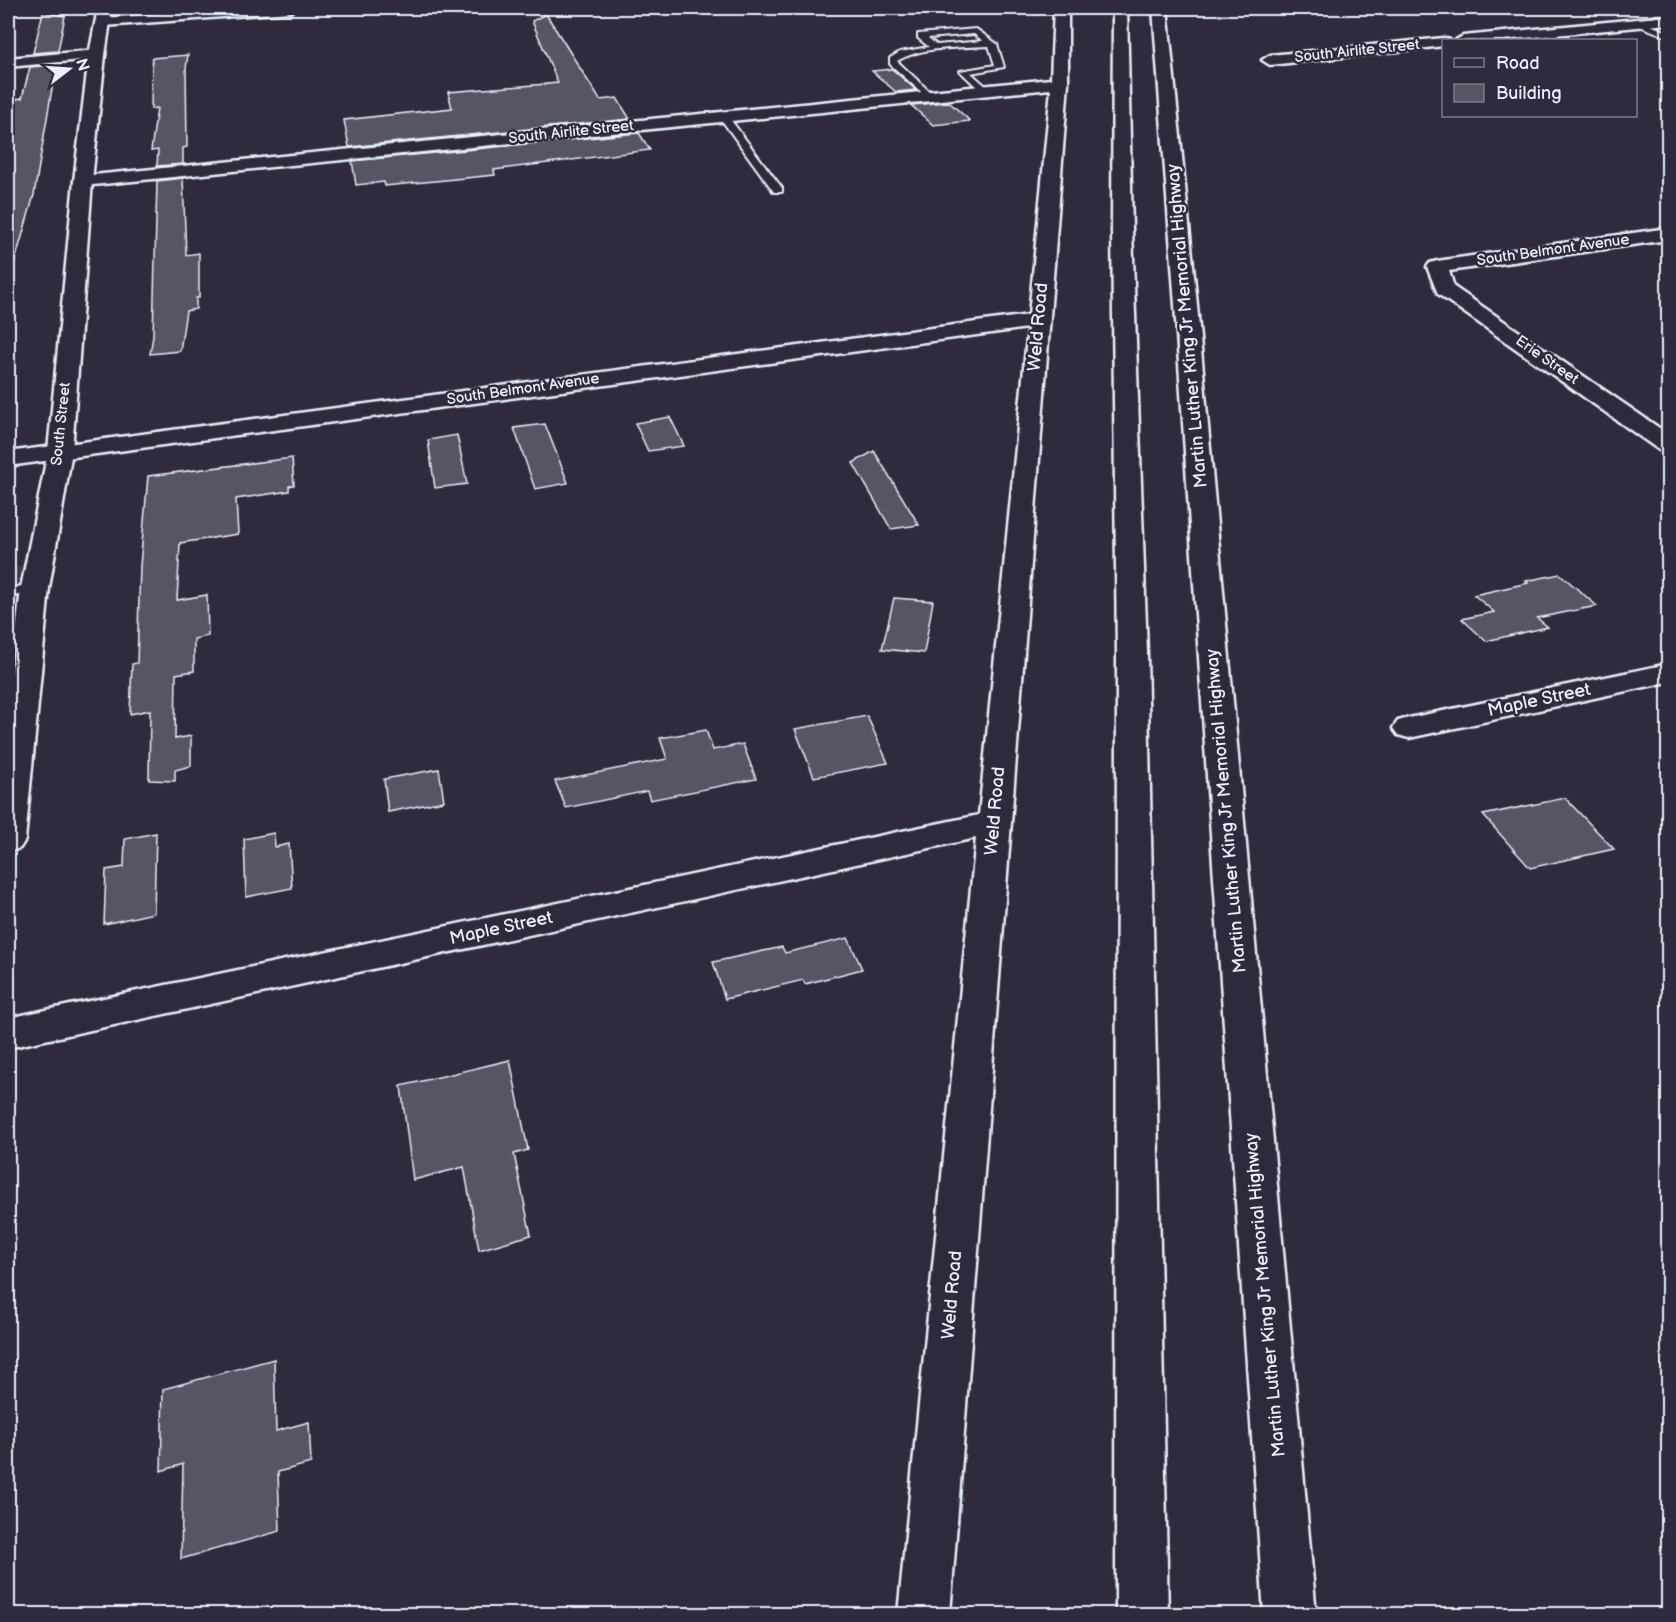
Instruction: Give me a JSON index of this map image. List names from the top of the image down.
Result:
{
  "streets": {
    "main road": [
      "South Airlite Street",
      "South Belmont Avenue",
      "Martin Luther King Jr Memorial Highway",
      "Weld Road",
      "Erie Street",
      "South Street",
      "Maple Street"
    ]
  },
  "crossings": [
    ["South Airlite Street", "Weld Road"],
    ["South Airlite Street", "South Street"],
    ["South Belmont Avenue", "Weld Road"],
    ["South Belmont Avenue", "Erie Street"],
    ["South Belmont Avenue", "South Street"],
    ["Weld Road", "Maple Street"]
  ],
  "legend": ["Road", "Building"],
  "north": "right"
}
